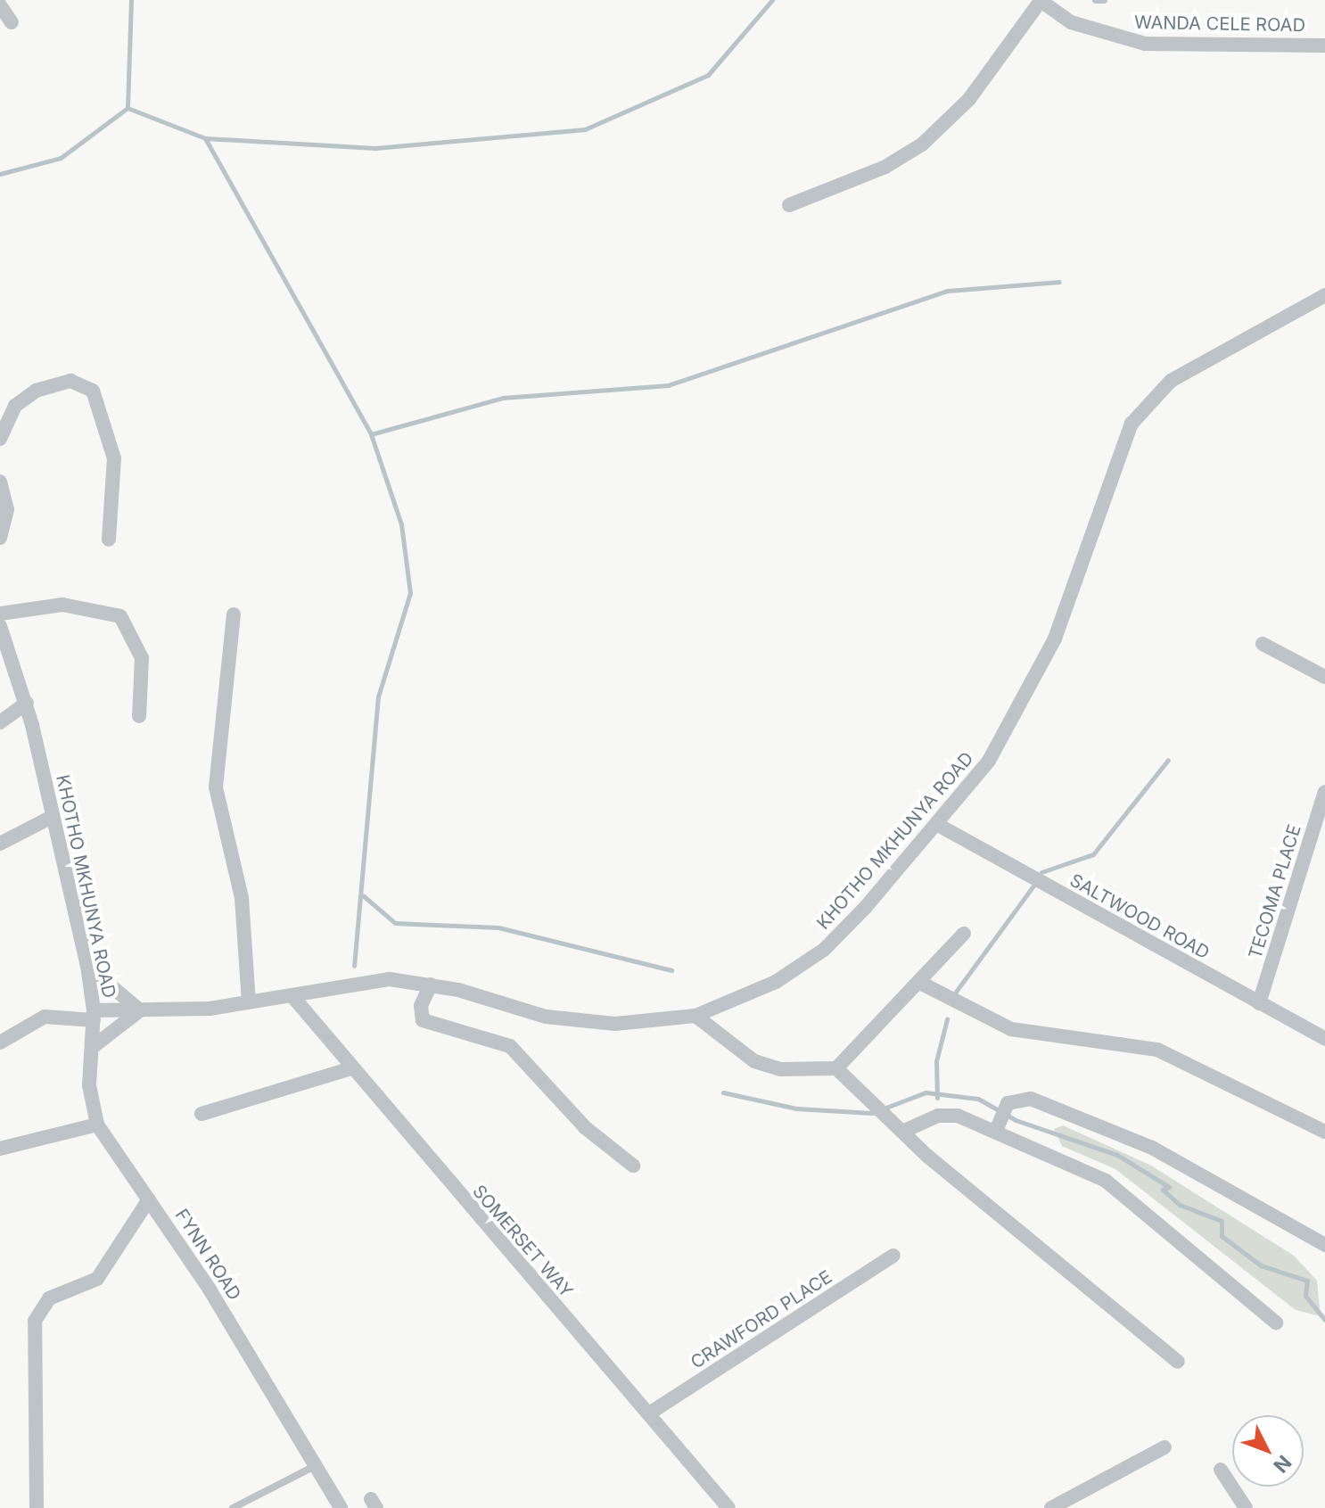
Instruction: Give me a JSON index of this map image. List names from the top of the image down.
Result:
{
  "streets": {
    "street": [
      "WANDA CELE ROAD",
      "KHOTHO MKHUNYA ROAD",
      "TECOMA PLACE",
      "SALTWOOD ROAD",
      "SOMERSET WAY",
      "FYNN ROAD",
      "CRAWFORD PLACE"
    ]
  },
  "crossings": [
    ["KHOTHO MKHUNYA ROAD", "SALTWOOD ROAD"],
    ["KHOTHO MKHUNYA ROAD", "SOMERSET WAY"],
    ["KHOTHO MKHUNYA ROAD", "FYNN ROAD"],
    ["TECOMA PLACE", "SALTWOOD ROAD"],
    ["SOMERSET WAY", "CRAWFORD PLACE"]
  ],
  "north": "bottom right"
}
